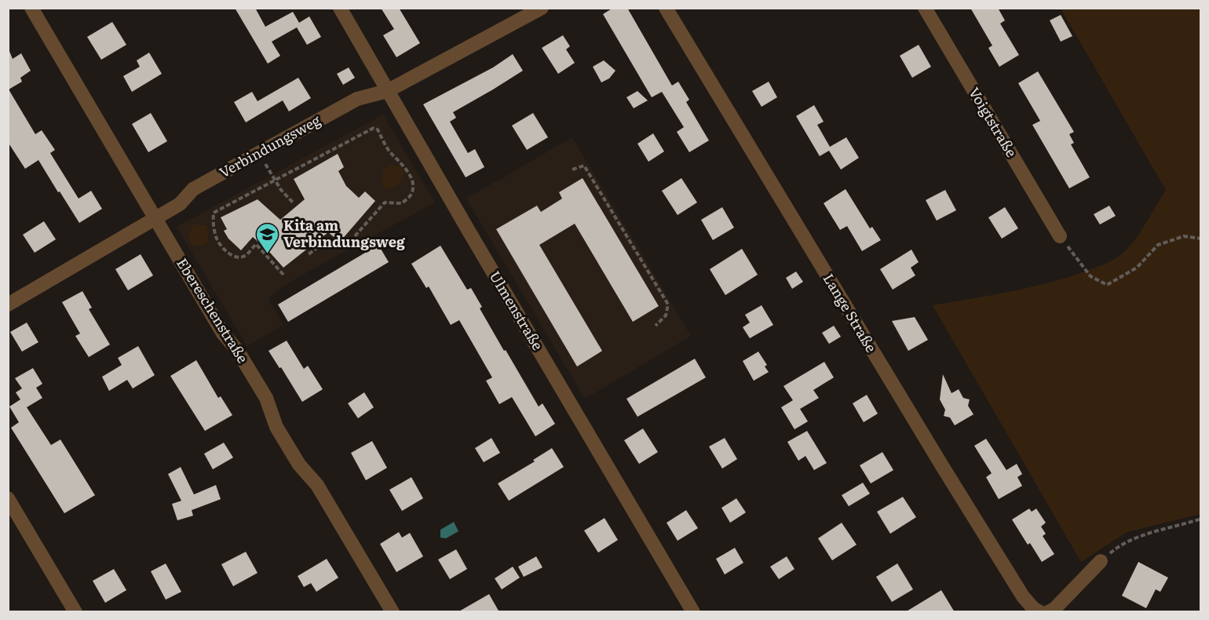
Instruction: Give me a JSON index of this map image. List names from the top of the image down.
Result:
{
  "streets": {
    "street": [
      "Voigtstraße",
      "Verbindungsweg",
      "Ebereschenstraße",
      "Ulmenstraße",
      "Lange Straße"
    ]
  },
  "crossings": [
    ["Verbindungsweg", "Ebereschenstraße"],
    ["Verbindungsweg", "Ulmenstraße"]
  ],
  "places": {
    "school or university": ["Kita am Verbindungsweg"]
  }
}
